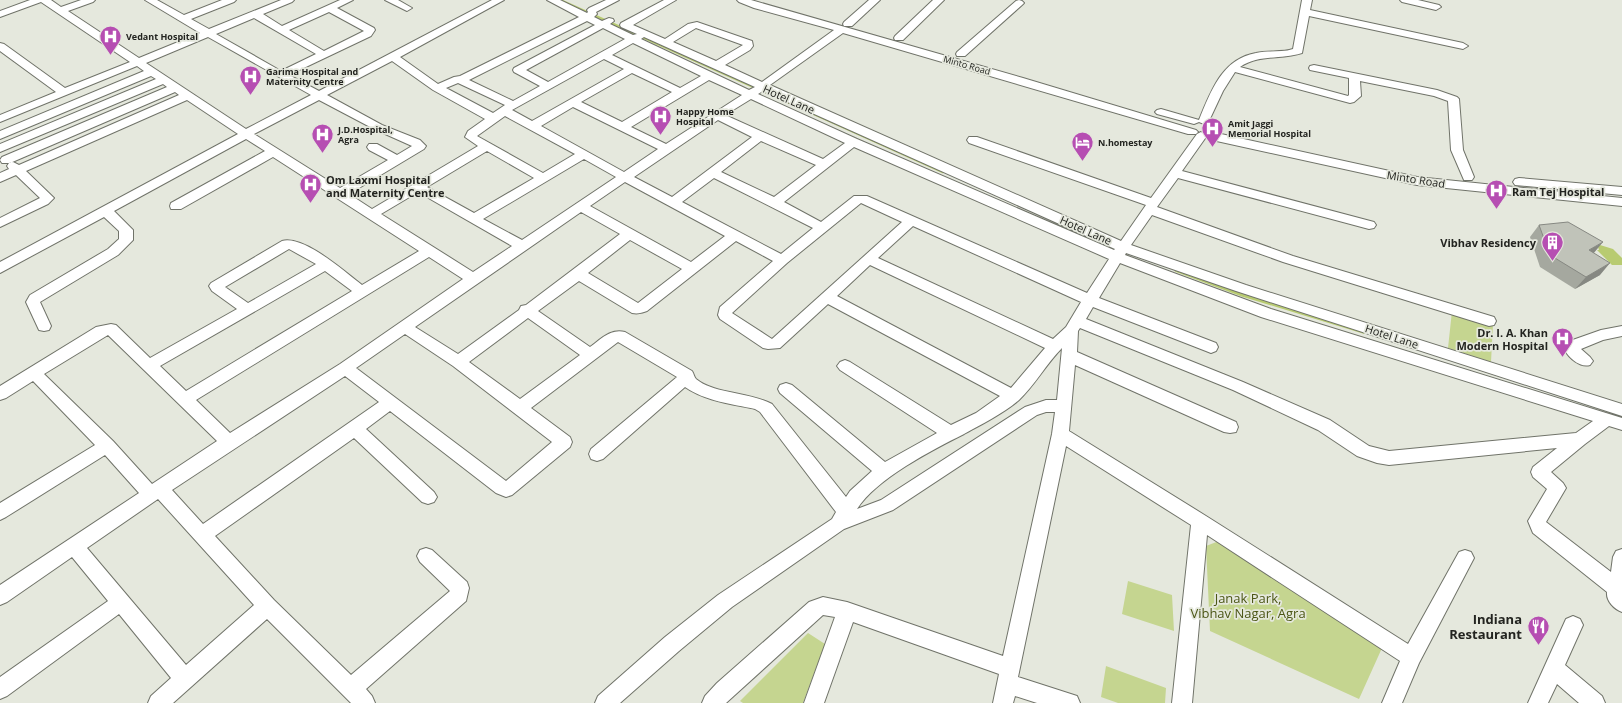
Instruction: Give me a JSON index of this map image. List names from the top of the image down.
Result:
{
  "streets": {
    "street": ["Minto Road", "Hotel Lane"]
  },
  "parks": ["Janak Park, Vibhav Nagar, Agra"],
  "places": {
    "hospital": [
      "Vedant Hospital",
      "Garima Hospital and Maternity Centre",
      "Happy Home Hospital",
      "Amit Jaggi Memorial Hospital",
      "J.D.Hospital, Agra",
      "Om Laxmi Hospital and Maternity Centre",
      "Ram Tej Hospital",
      "Dr. I. A. Khan Modern Hospital"
    ],
    "hotel": ["N.homestay"],
    "building": ["Vibhav Residency"],
    "restaurant": ["Indiana Restaurant"]
  }
}
